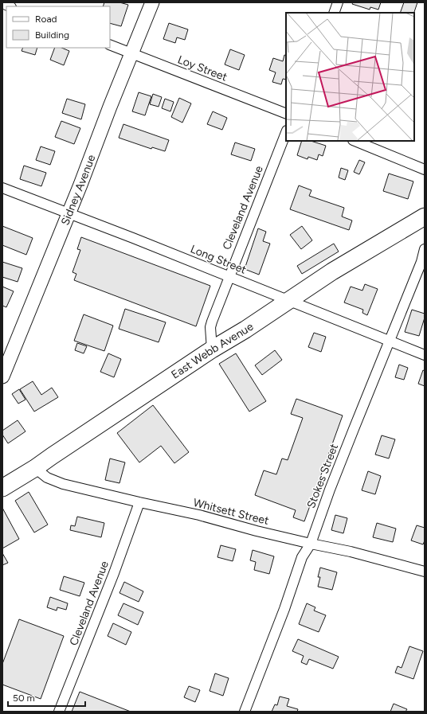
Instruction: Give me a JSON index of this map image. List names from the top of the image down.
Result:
{
  "streets": {
    "highway": ["East Webb Avenue"],
    "street": [
      "Loy Street",
      "Sidney Avenue",
      "Cleveland Avenue",
      "Long Street",
      "Stokes Street",
      "Whitsett Street"
    ]
  },
  "crossings": [
    ["Loy Street", "Sidney Avenue"],
    ["Sidney Avenue", "Long Street"],
    ["Cleveland Avenue", "Long Street"],
    ["Cleveland Avenue", "East Webb Avenue"],
    ["Cleveland Avenue", "Whitsett Street"],
    ["Long Street", "East Webb Avenue"],
    ["Long Street", "Stokes Street"],
    ["East Webb Avenue", "Whitsett Street"],
    ["Stokes Street", "Whitsett Street"]
  ],
  "legend": ["Road", "Building"],
  "scale_bar": "50 m"
}
